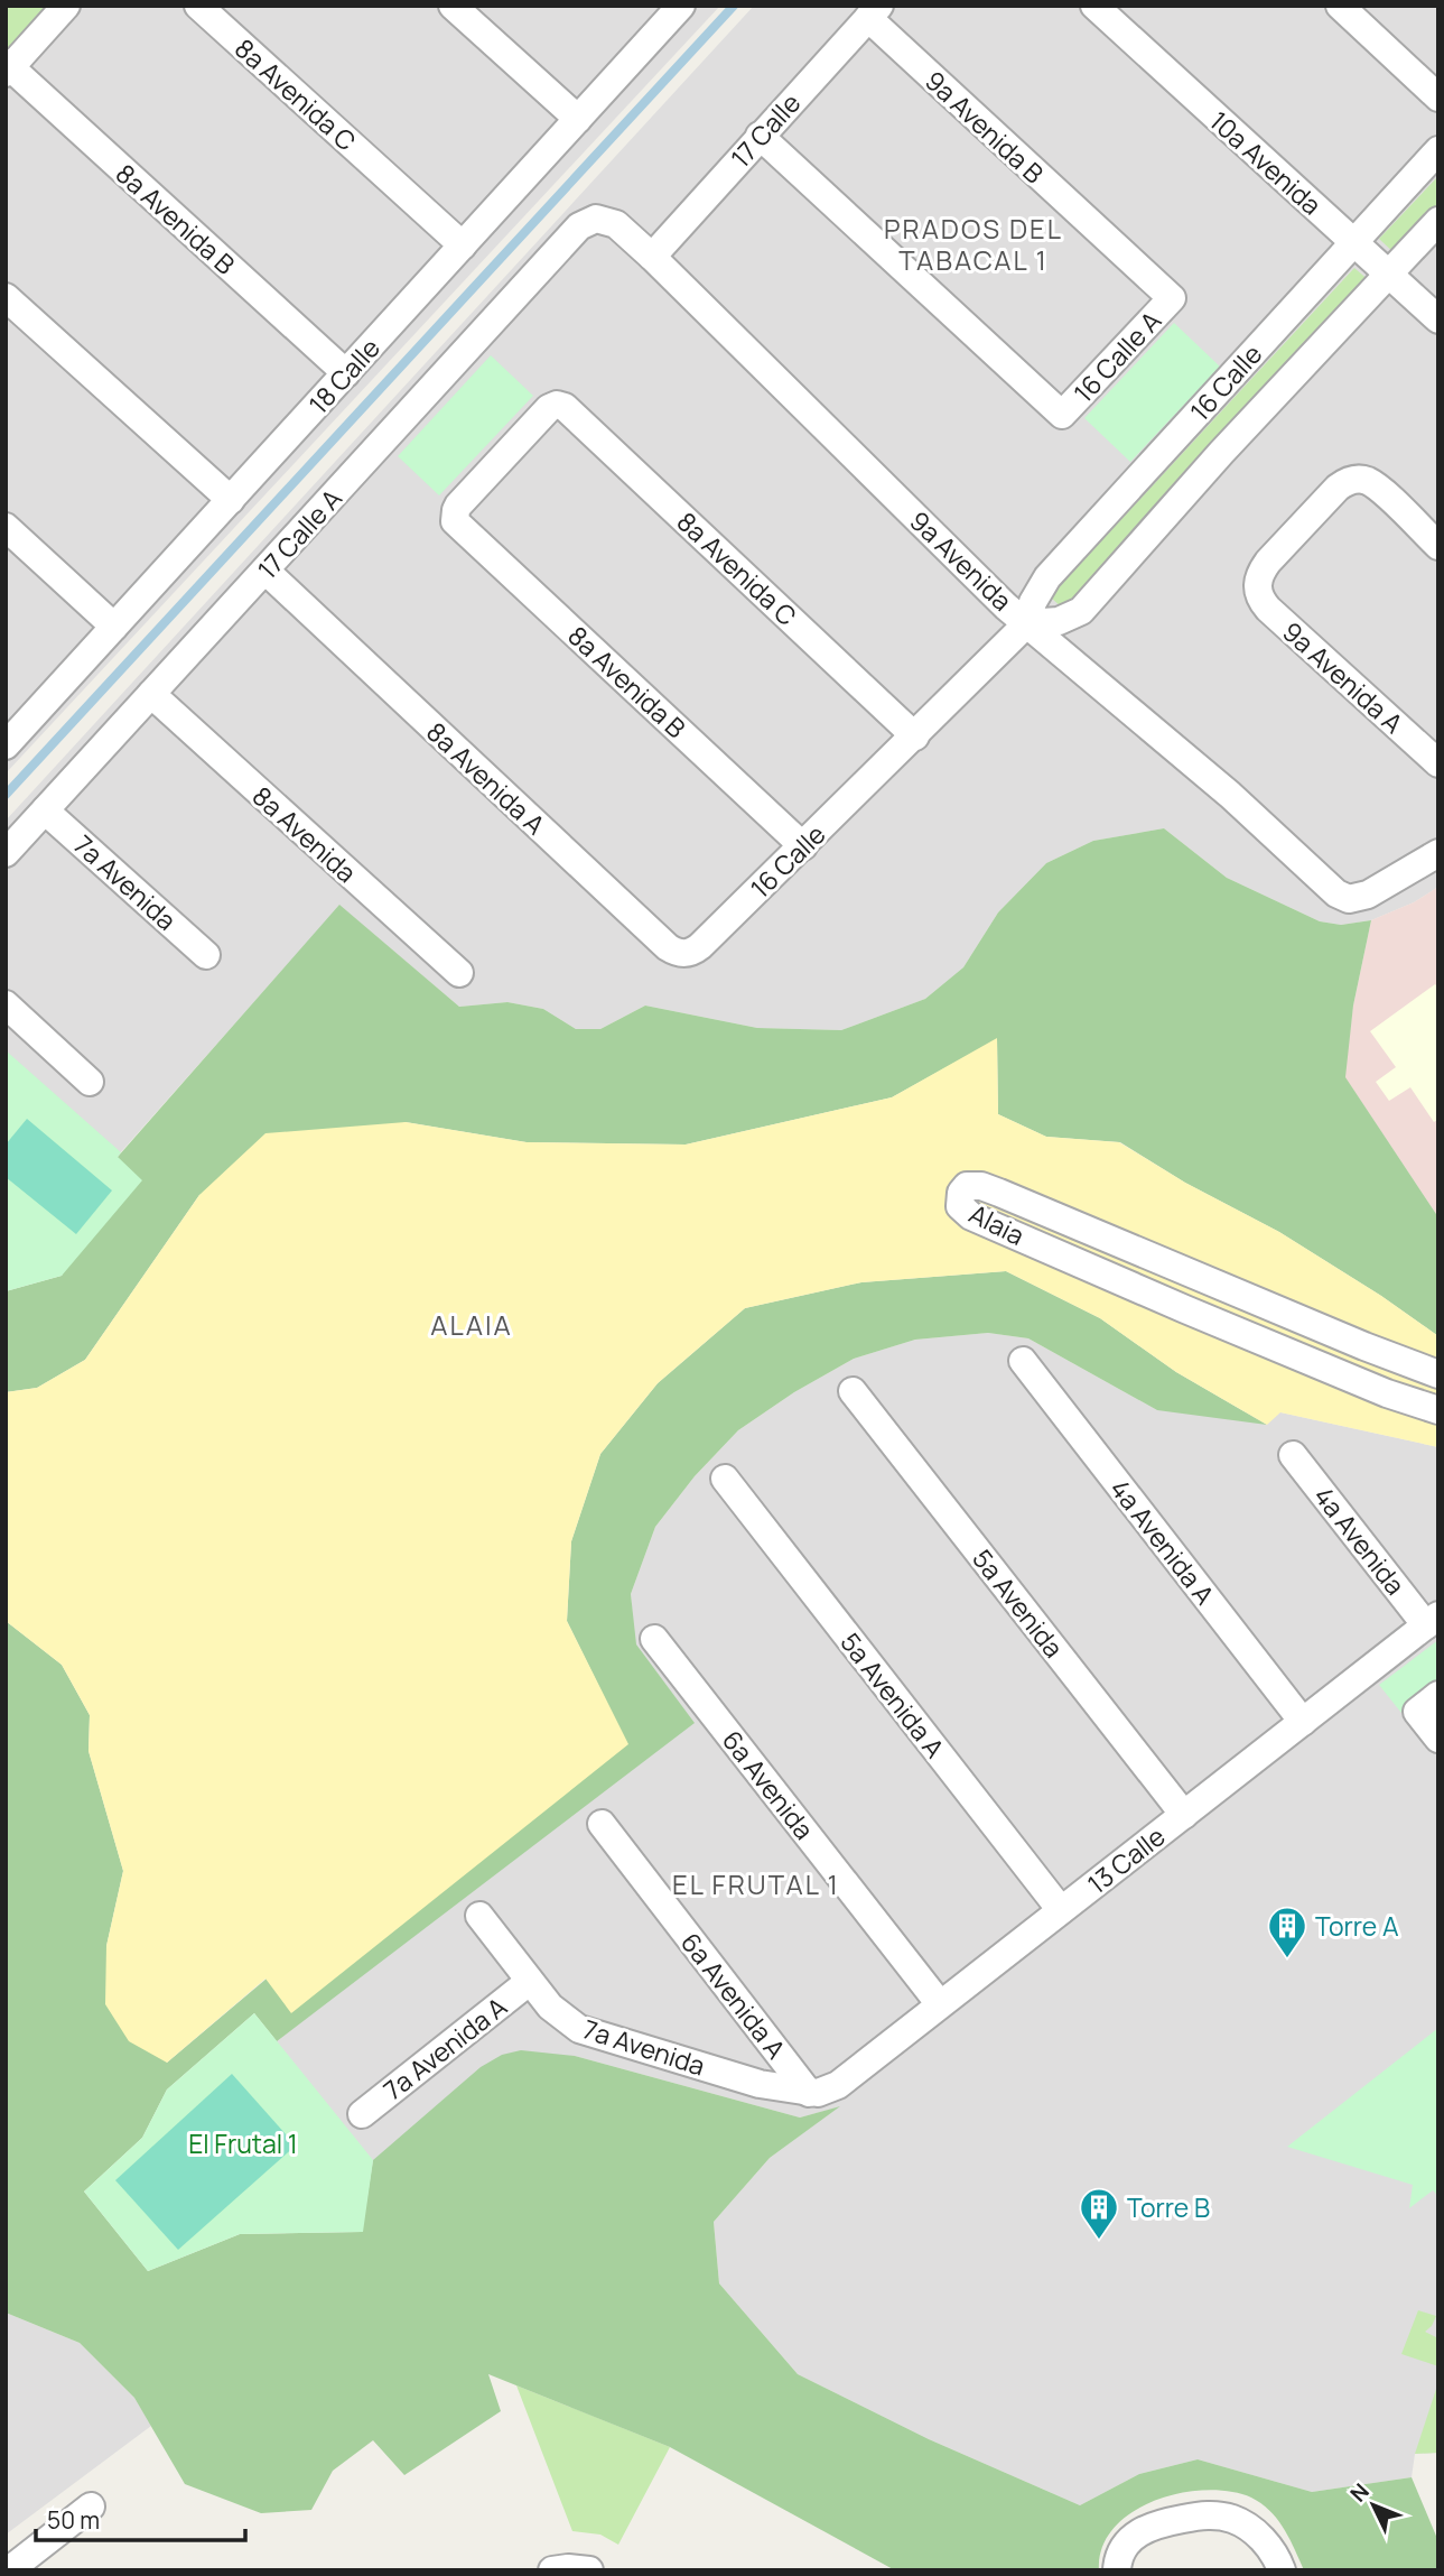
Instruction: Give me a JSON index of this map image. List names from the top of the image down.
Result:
{
  "streets": {
    "street": [
      "8a Avenida C",
      "9a Avenida B",
      "17 Calle",
      "10a Avenida",
      "8a Avenida B",
      "16 Calle A",
      "18 Calle",
      "16 Calle",
      "17 Calle A",
      "9a Avenida",
      "9a Avenida A",
      "8a Avenida A",
      "8a Avenida",
      "7a Avenida",
      "Alaia",
      "4a Avenida",
      "4a Avenida A",
      "5a Avenida",
      "5a Avenida A",
      "6a Avenida",
      "13 Calle",
      "6a Avenida A",
      "7a Avenida A"
    ]
  },
  "crossings": [
    ["8a Avenida C", "8a Avenida B"],
    ["8a Avenida C", "18 Calle"],
    ["8a Avenida C", "16 Calle"],
    ["9a Avenida B", "17 Calle"],
    ["9a Avenida B", "16 Calle A"],
    ["17 Calle", "16 Calle A"],
    ["17 Calle", "9a Avenida"],
    ["10a Avenida", "16 Calle"],
    ["8a Avenida B", "18 Calle"],
    ["8a Avenida B", "16 Calle"],
    ["16 Calle", "9a Avenida"],
    ["16 Calle", "8a Avenida A"],
    ["17 Calle A", "9a Avenida"],
    ["17 Calle A", "8a Avenida A"],
    ["17 Calle A", "8a Avenida"],
    ["17 Calle A", "7a Avenida"],
    ["7a Avenida", "13 Calle"],
    ["7a Avenida", "6a Avenida A"],
    ["7a Avenida", "7a Avenida A"],
    ["4a Avenida", "13 Calle"],
    ["4a Avenida A", "13 Calle"],
    ["5a Avenida", "13 Calle"],
    ["5a Avenida A", "13 Calle"],
    ["6a Avenida", "13 Calle"],
    ["13 Calle", "6a Avenida A"]
  ],
  "districts": ["PRADOS DEL TABACAL 1", "ALAIA", "EL FRUTAL 1"],
  "parks": ["El Frutal 1"],
  "places": {
    "building": ["Torre A", "Torre B"]
  },
  "scale_bar": "50 m",
  "north": "top left"
}
